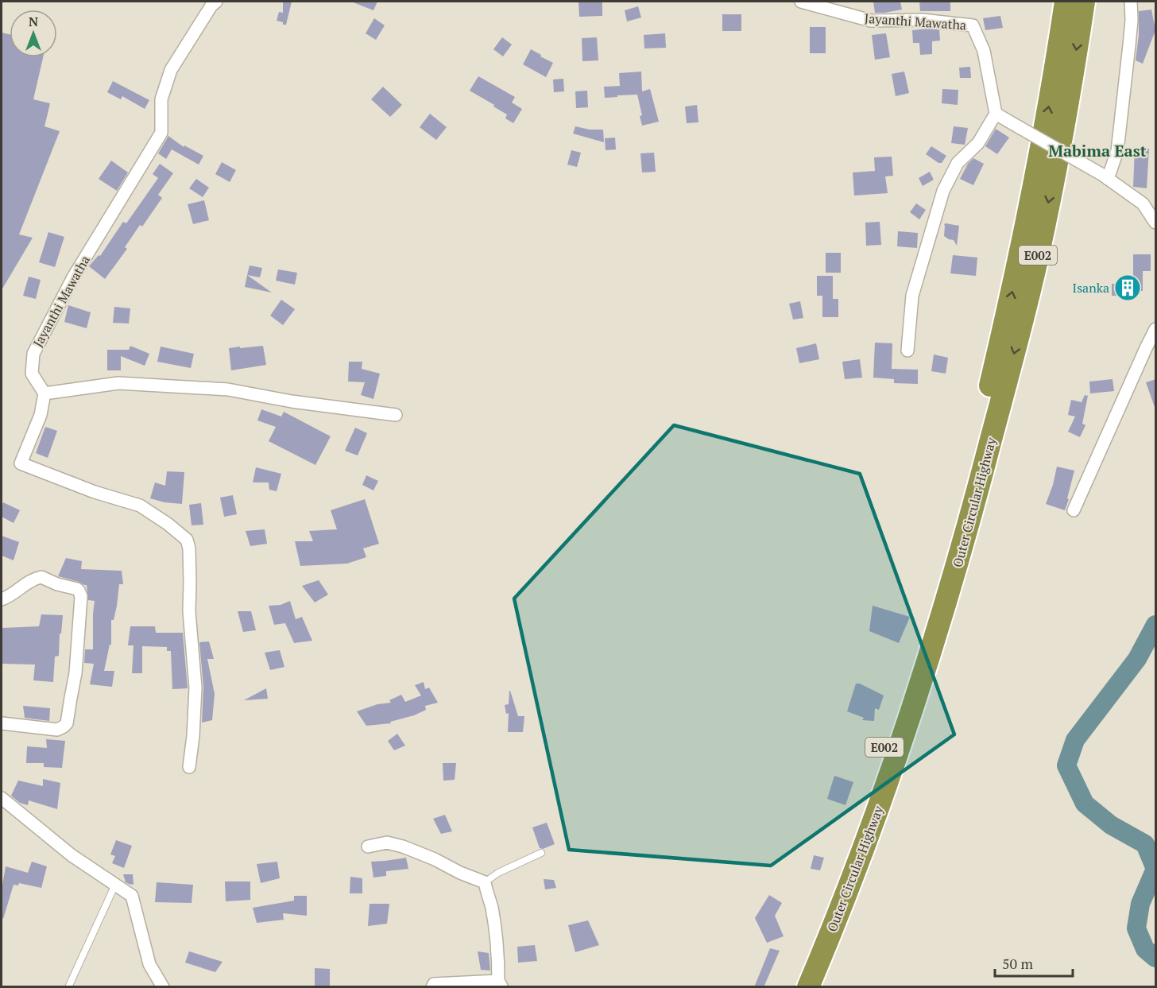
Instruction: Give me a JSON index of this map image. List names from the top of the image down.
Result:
{
  "streets": {
    "highway": ["E002", "Outer Circular Highway"],
    "street": ["Jayanthi Mawatha"]
  },
  "districts": ["Mabima East"],
  "places": {
    "building": ["Isanka"]
  },
  "scale_bar": "50 m",
  "north": "top"
}
